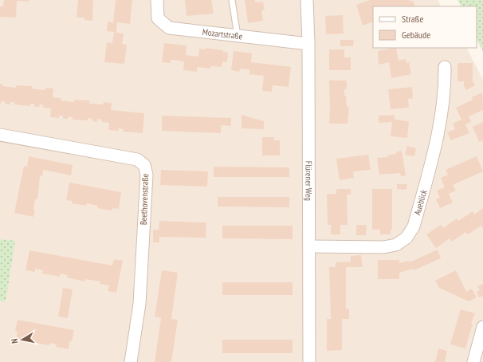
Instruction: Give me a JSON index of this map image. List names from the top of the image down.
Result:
{
  "streets": {
    "street": [
      "Mozartstraße",
      "Flürener Weg",
      "Beethovenstraße",
      "Aueblick"
    ]
  },
  "crossings": [
    ["Mozartstraße", "Flürener Weg"],
    ["Flürener Weg", "Aueblick"]
  ],
  "legend": ["Straße", "Gebäude"],
  "north": "left"
}
